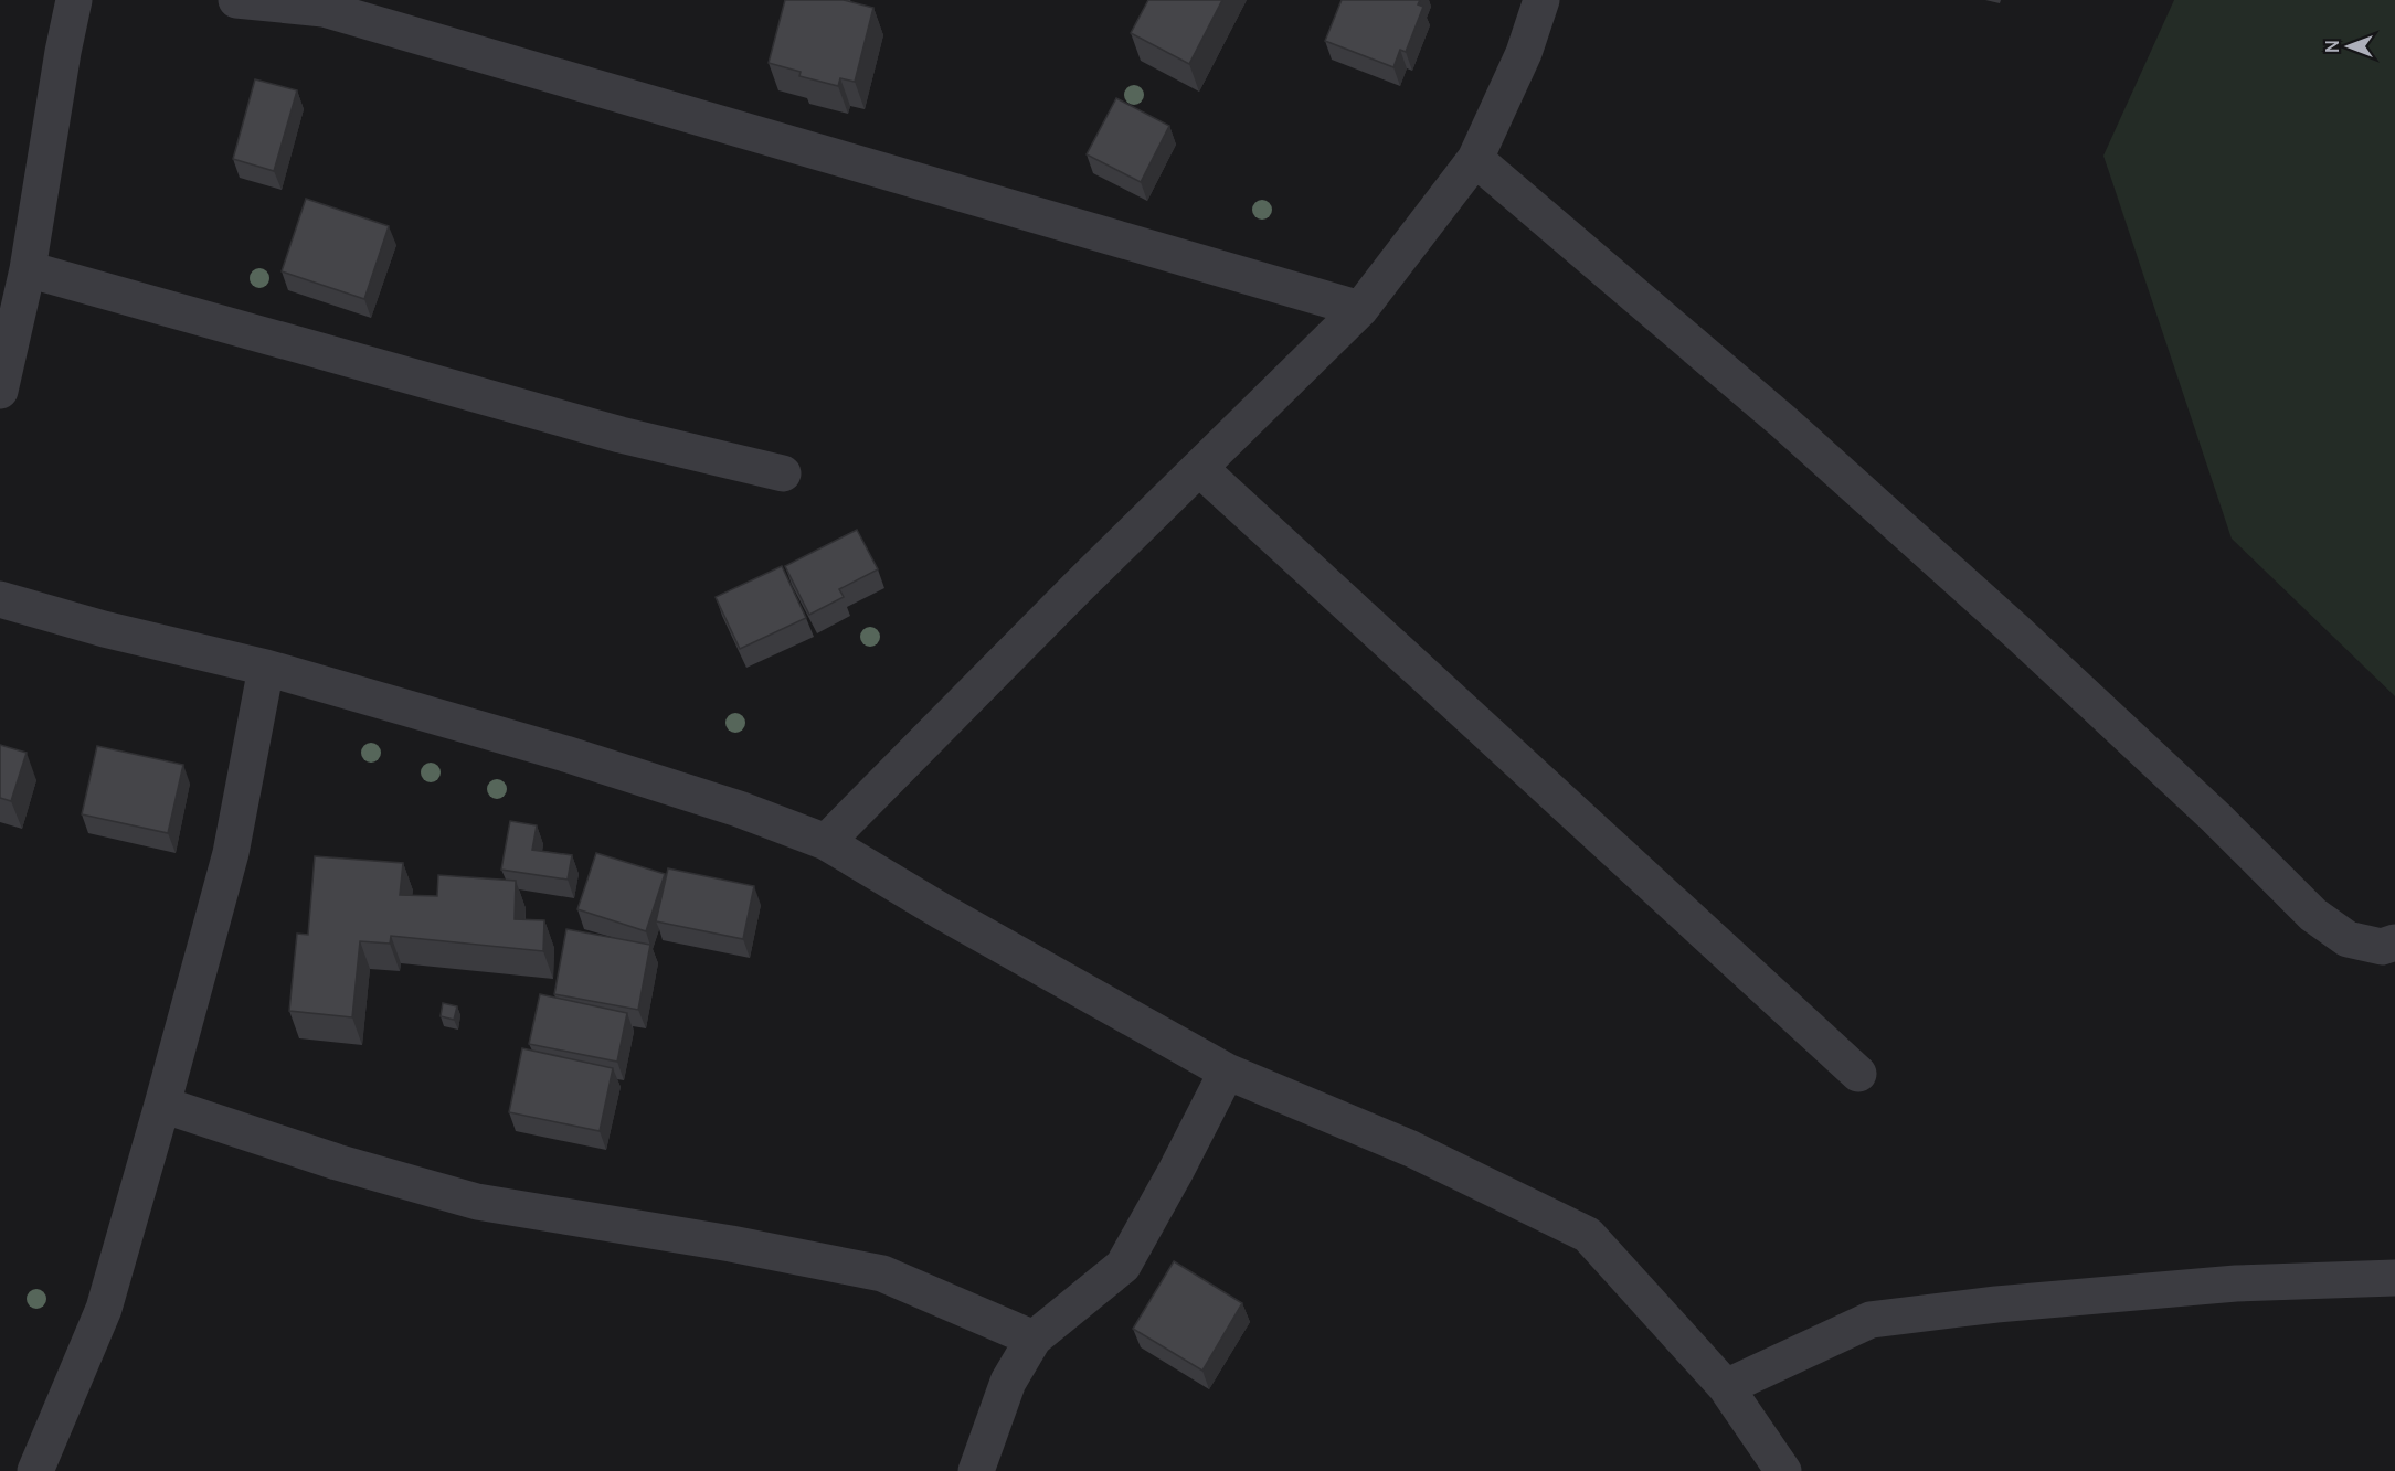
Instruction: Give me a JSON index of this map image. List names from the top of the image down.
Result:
{
  "north": "left"
}
